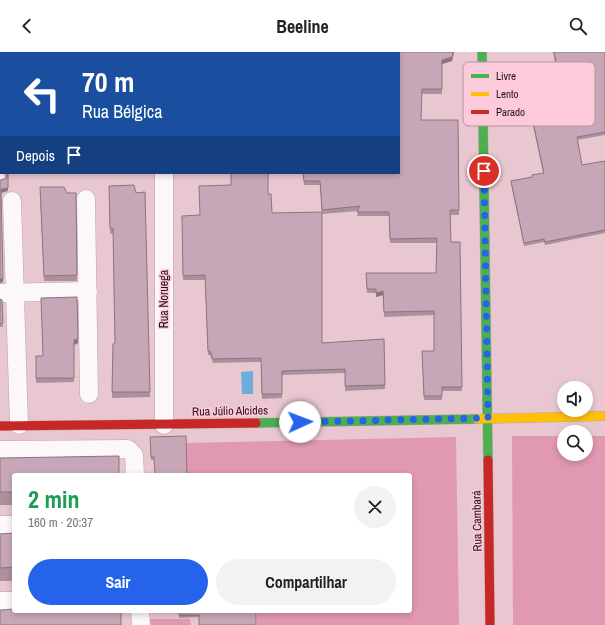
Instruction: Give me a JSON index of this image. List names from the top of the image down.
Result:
{
  "streets": {
    "street": ["Rua Noruega", "Rua Júlio Alcides", "Rua Cambará"]
  },
  "crossings": [
    ["Rua Noruega", "Rua Júlio Alcides"],
    ["Rua Júlio Alcides", "Rua Cambará"]
  ],
  "legend": ["Livre", "Lento", "Parado"],
  "page": {
    "header": "Beeline",
    "turn": ["70 m", "Rua Bélgica"],
    "then": "Depois",
    "heading": ["2 min", "160 m · 20:37"],
    "buttons": ["Sair", "Compartilhar"]
  }
}
